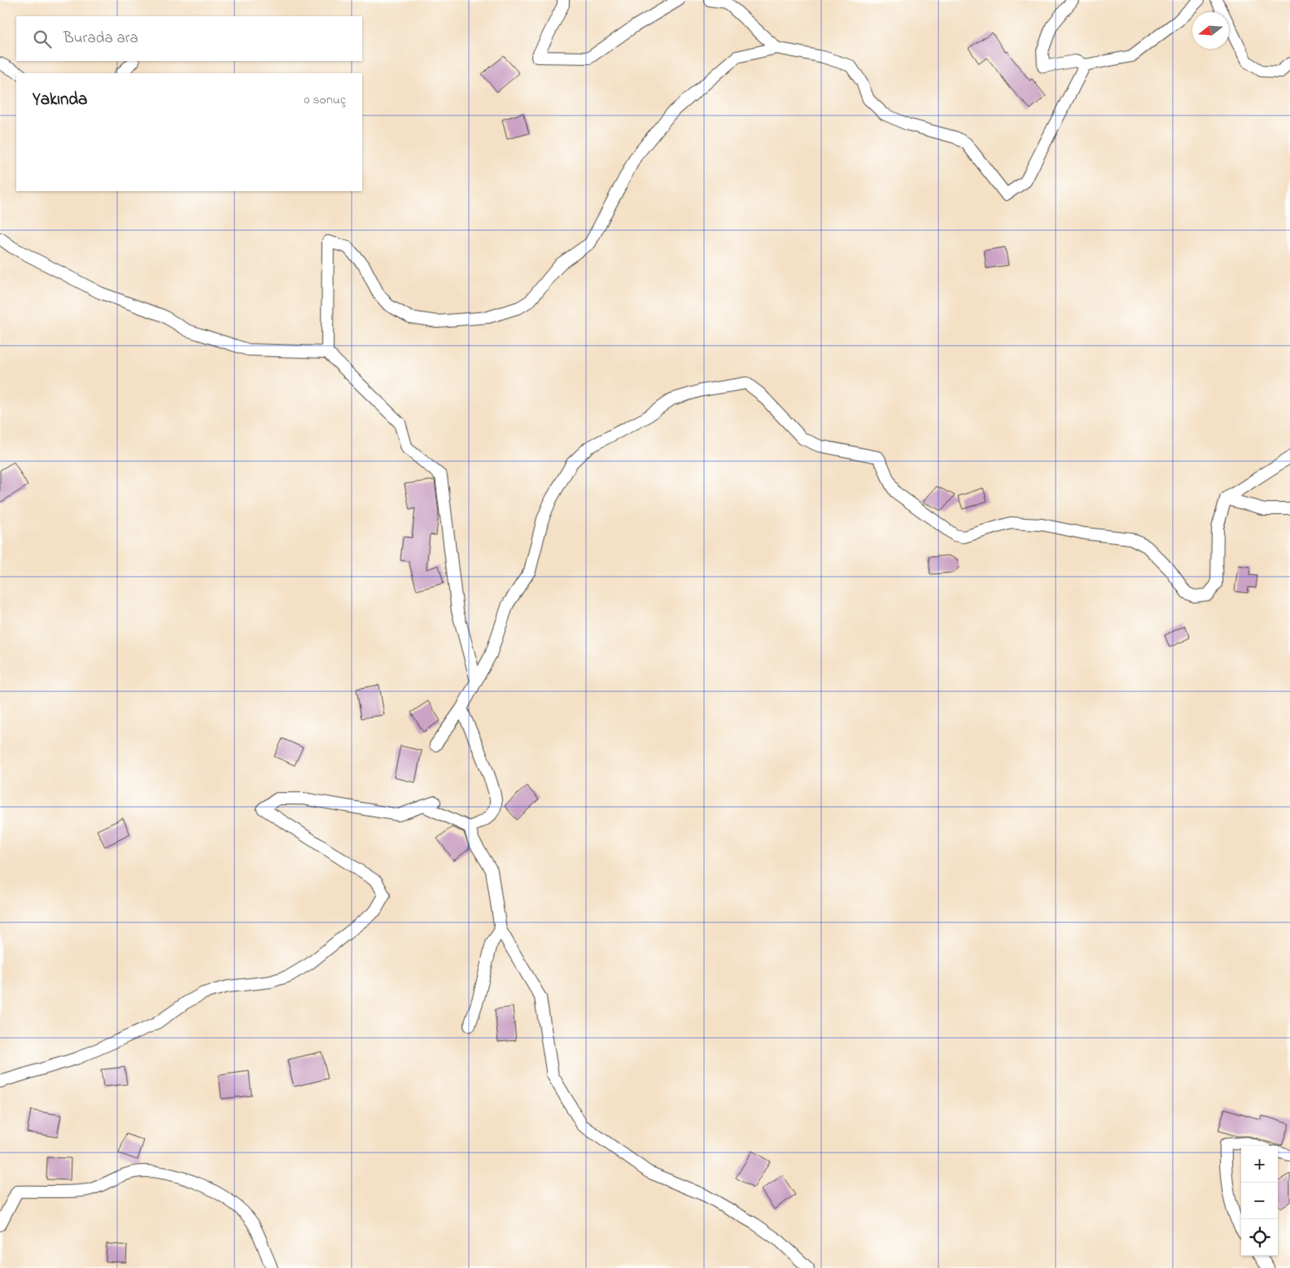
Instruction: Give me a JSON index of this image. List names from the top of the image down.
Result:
{
  "north": "left",
  "page": {
    "search": "Burada ara",
    "heading": ["Yakında", "0 sonuç"],
    "map_buttons": ["+", "−"]
  }
}
